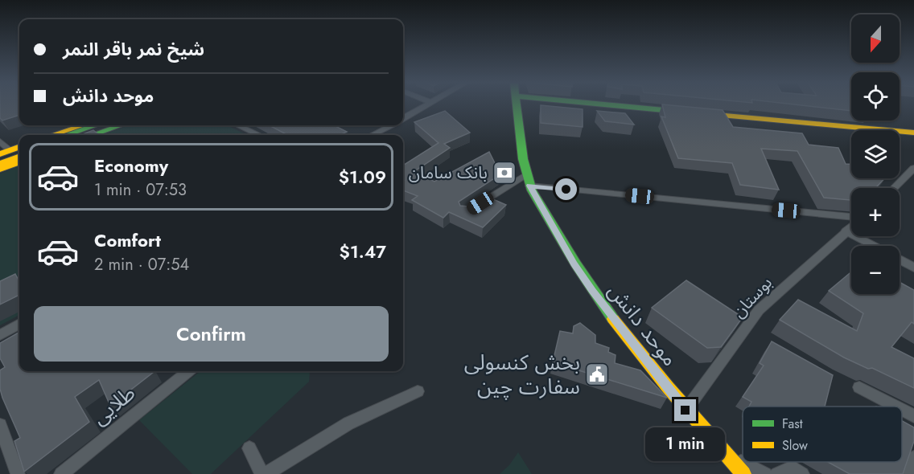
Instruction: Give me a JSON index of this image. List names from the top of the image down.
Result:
{
  "streets": {
    "main road": ["موحد دانش"],
    "street": ["بوستان", "طلایی"]
  },
  "crossings": [
    ["بوستان", "موحد دانش"]
  ],
  "places": {
    "bank": ["بانک سامان"],
    "public building": ["بخش کنسولی سفارت چین"]
  },
  "legend": ["Fast", "Slow"],
  "north": "bottom",
  "page": {
    "map_buttons": ["+", "−"],
    "banner": ["شیخ نمر باقر النمر", "موحد دانش"],
    "list": [
      {
        "name": "Economy",
        "note": "1 min · 07:53",
        "value": "$1.09"
      },
      {
        "name": "Comfort",
        "note": "2 min · 07:54",
        "value": "$1.47"
      }
    ],
    "buttons": "Confirm",
    "bubble": "1 min"
  }
}
